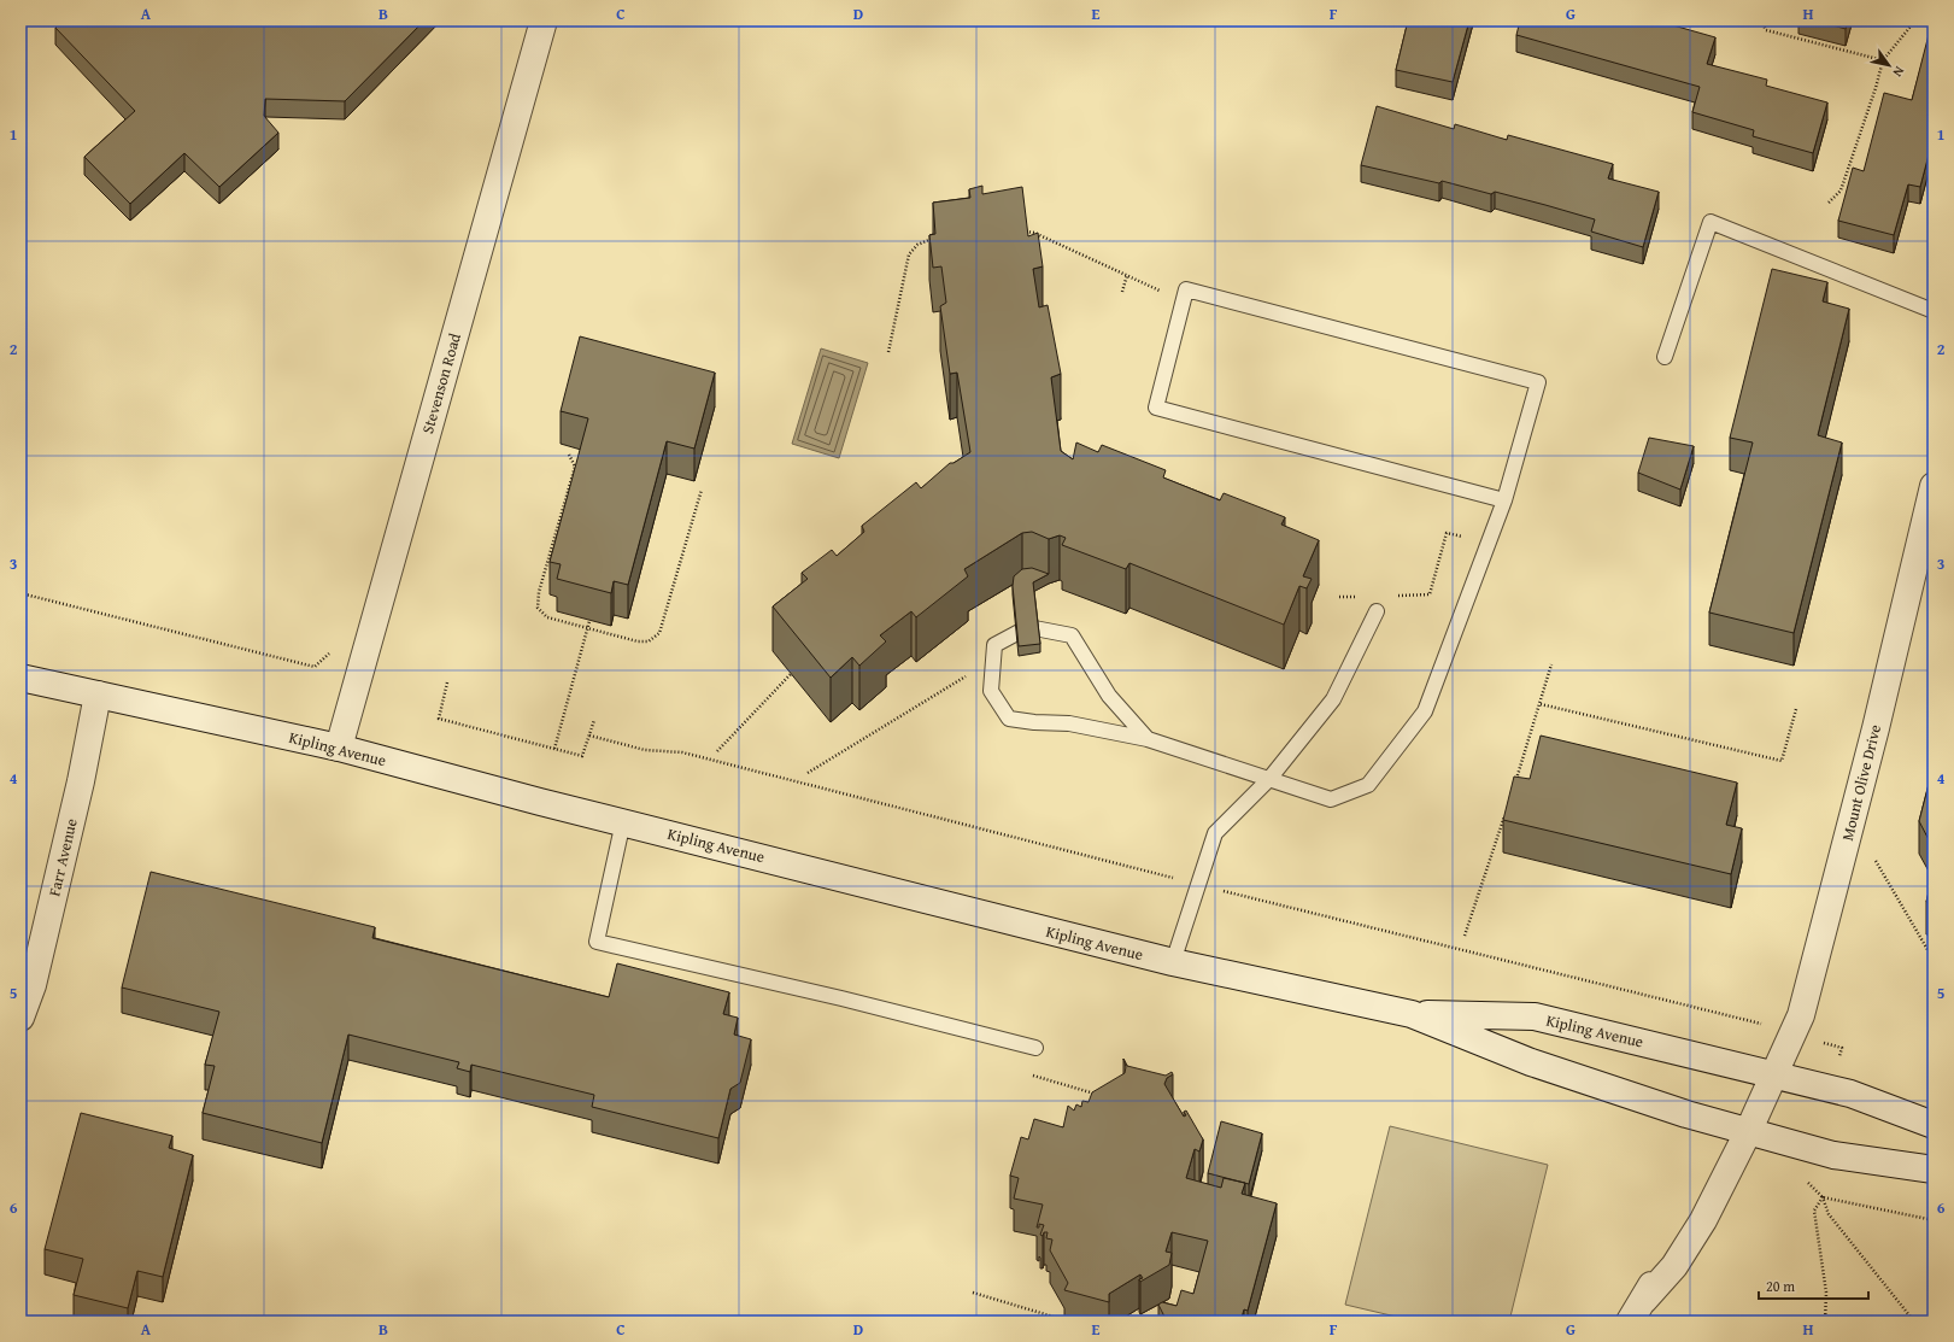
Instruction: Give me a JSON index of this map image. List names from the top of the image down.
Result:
{
  "streets": {
    "main road": [
      "Stevenson Road",
      "Kipling Avenue",
      "Mount Olive Drive",
      "Farr Avenue"
    ]
  },
  "crossings": [
    ["Stevenson Road", "Kipling Avenue"],
    ["Kipling Avenue", "Mount Olive Drive"],
    ["Kipling Avenue", "Farr Avenue"]
  ],
  "scale_bar": "20 m",
  "north": "bottom right",
  "grid": {
    "columns": [
      "A",
      "B",
      "C",
      "D",
      "E",
      "F",
      "G",
      "H"
    ],
    "rows": [
      "1",
      "2",
      "3",
      "4",
      "5",
      "6"
    ]
  }
}
